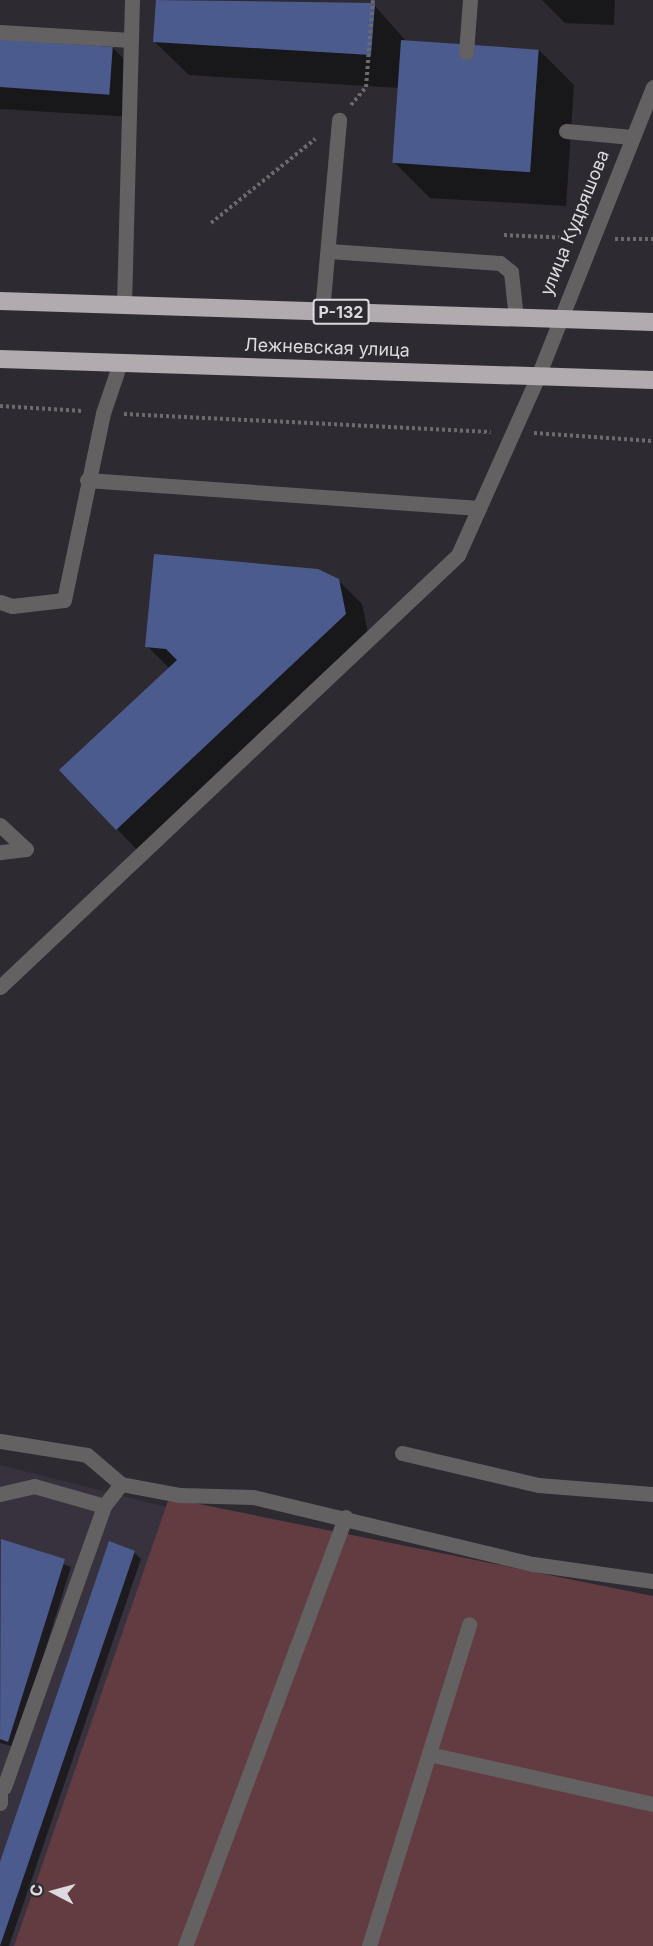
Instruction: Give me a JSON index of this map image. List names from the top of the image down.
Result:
{
  "streets": {
    "highway": ["Р-132", "Лежневская улица"],
    "street": ["улица Кудряшова"]
  },
  "crossings": [
    ["улица Кудряшова", "Лежневская улица"]
  ],
  "north": "left"
}
